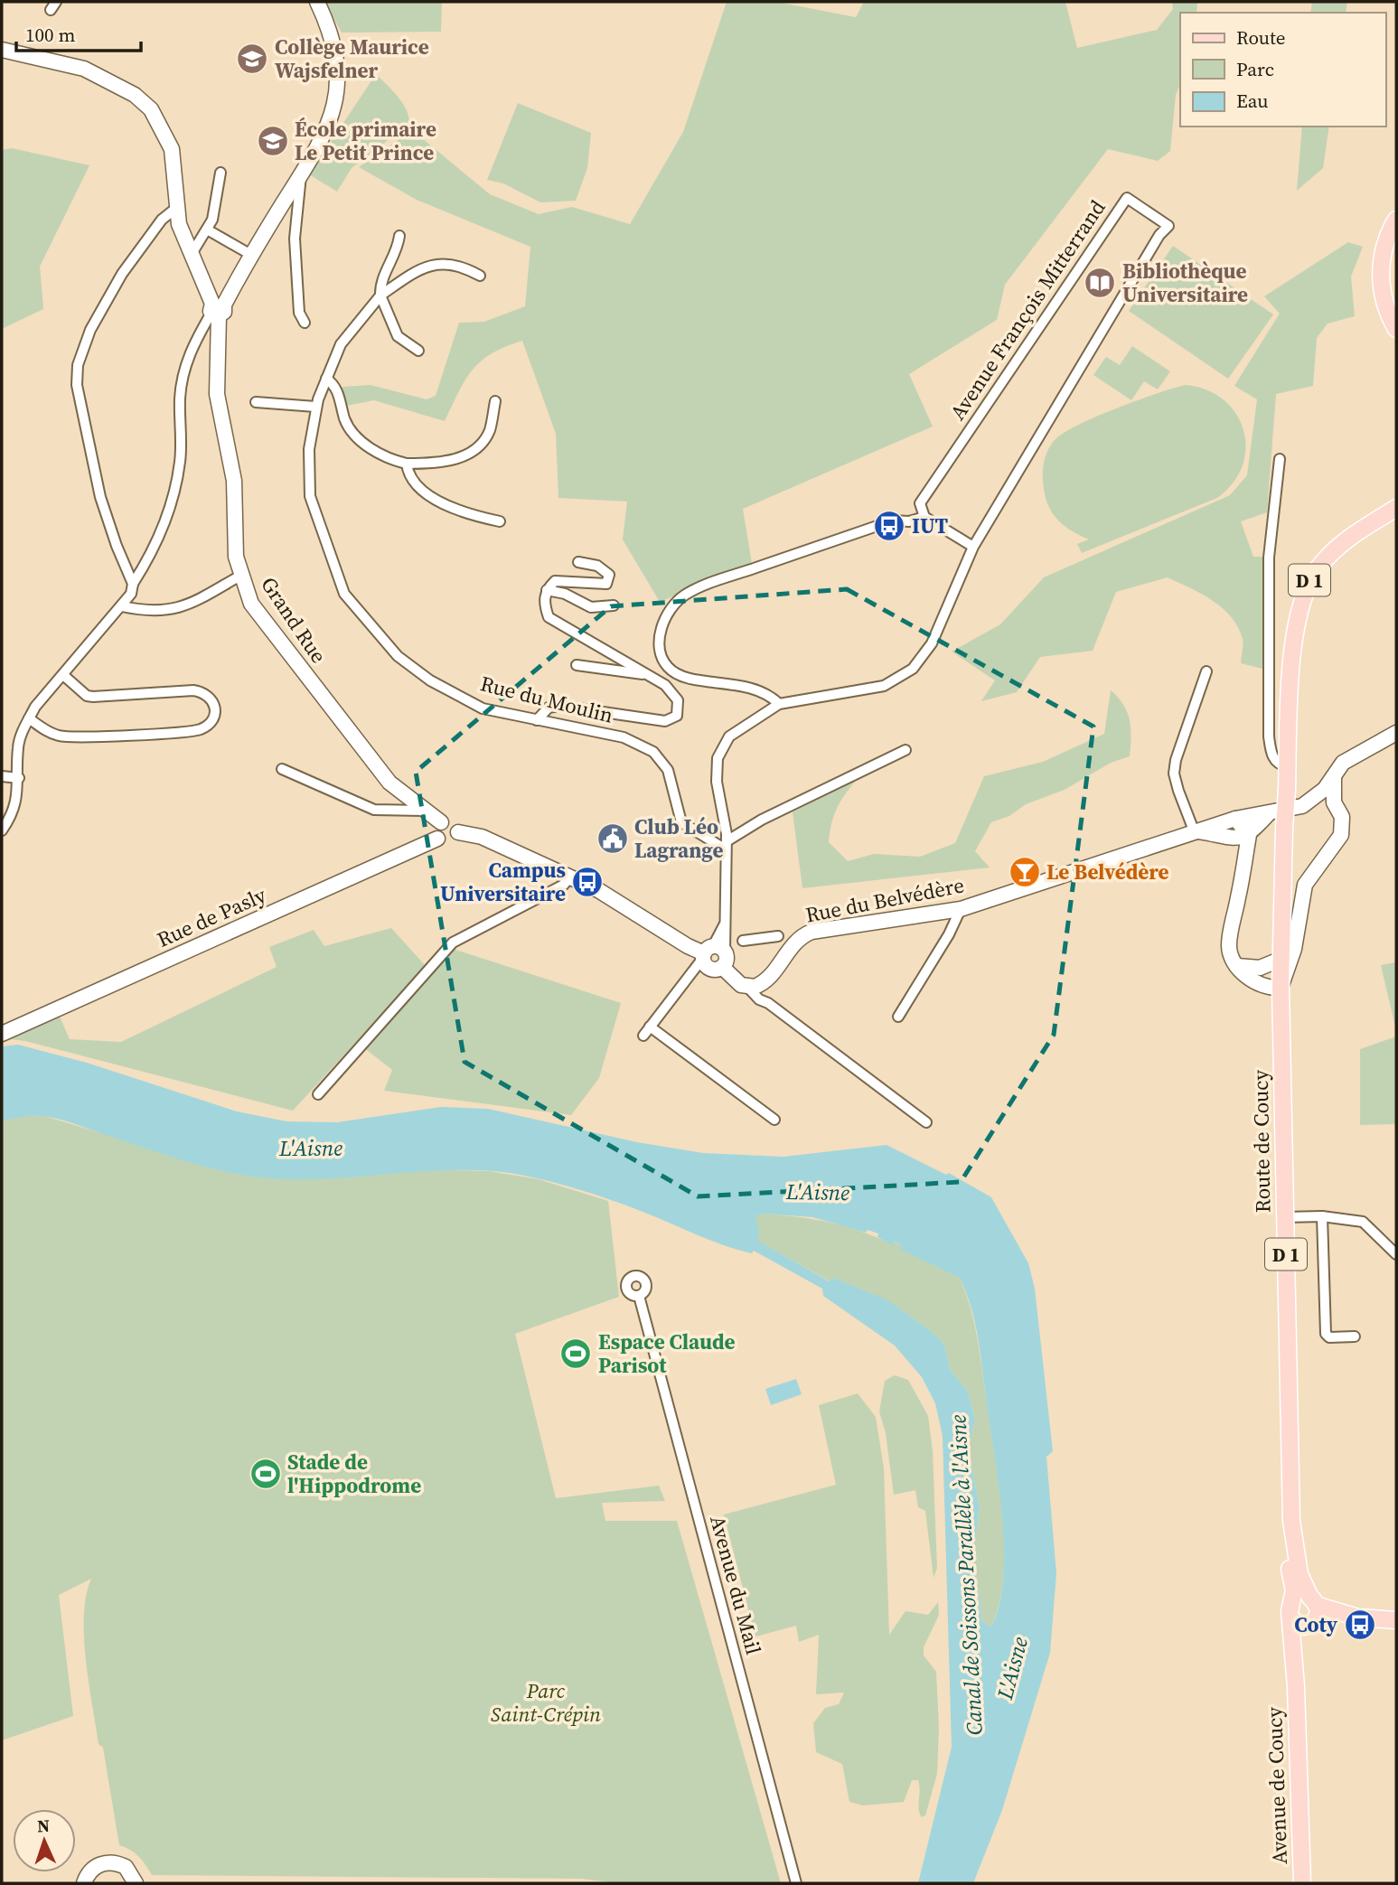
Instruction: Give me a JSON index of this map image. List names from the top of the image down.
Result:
{
  "streets": {
    "main road": [
      "D 1",
      "Grand Rue",
      "Rue du Belvédère",
      "Rue de Pasly",
      "Route de Coucy",
      "Avenue de Coucy"
    ],
    "street": ["Avenue François Mitterrand", "Rue du Moulin", "Avenue du Mail"]
  },
  "crossings": [
    ["Avenue François Mitterrand", "Rue du Moulin"],
    ["D 1", "Route de Coucy"],
    ["Grand Rue", "Rue de Pasly"],
    ["Route de Coucy", "Avenue de Coucy"]
  ],
  "water": ["L'Aisne", "Canal de Soissons Parallèle à l'Aisne"],
  "parks": ["Parc Saint-Crépin"],
  "places": {
    "school or university": ["Collège Maurice Wajsfelner", "École primaire Le Petit Prince"],
    "library": ["Bibliothèque Universitaire"],
    "bus stop": ["IUT", "Campus Universitaire", "Coty"],
    "public building": ["Club Léo Lagrange"],
    "bar": ["Le Belvédère"],
    "sports": ["Espace Claude Parisot", "Stade de l'Hippodrome"]
  },
  "legend": ["Route", "Parc", "Eau"],
  "scale_bar": "100 m",
  "north": "top"
}
